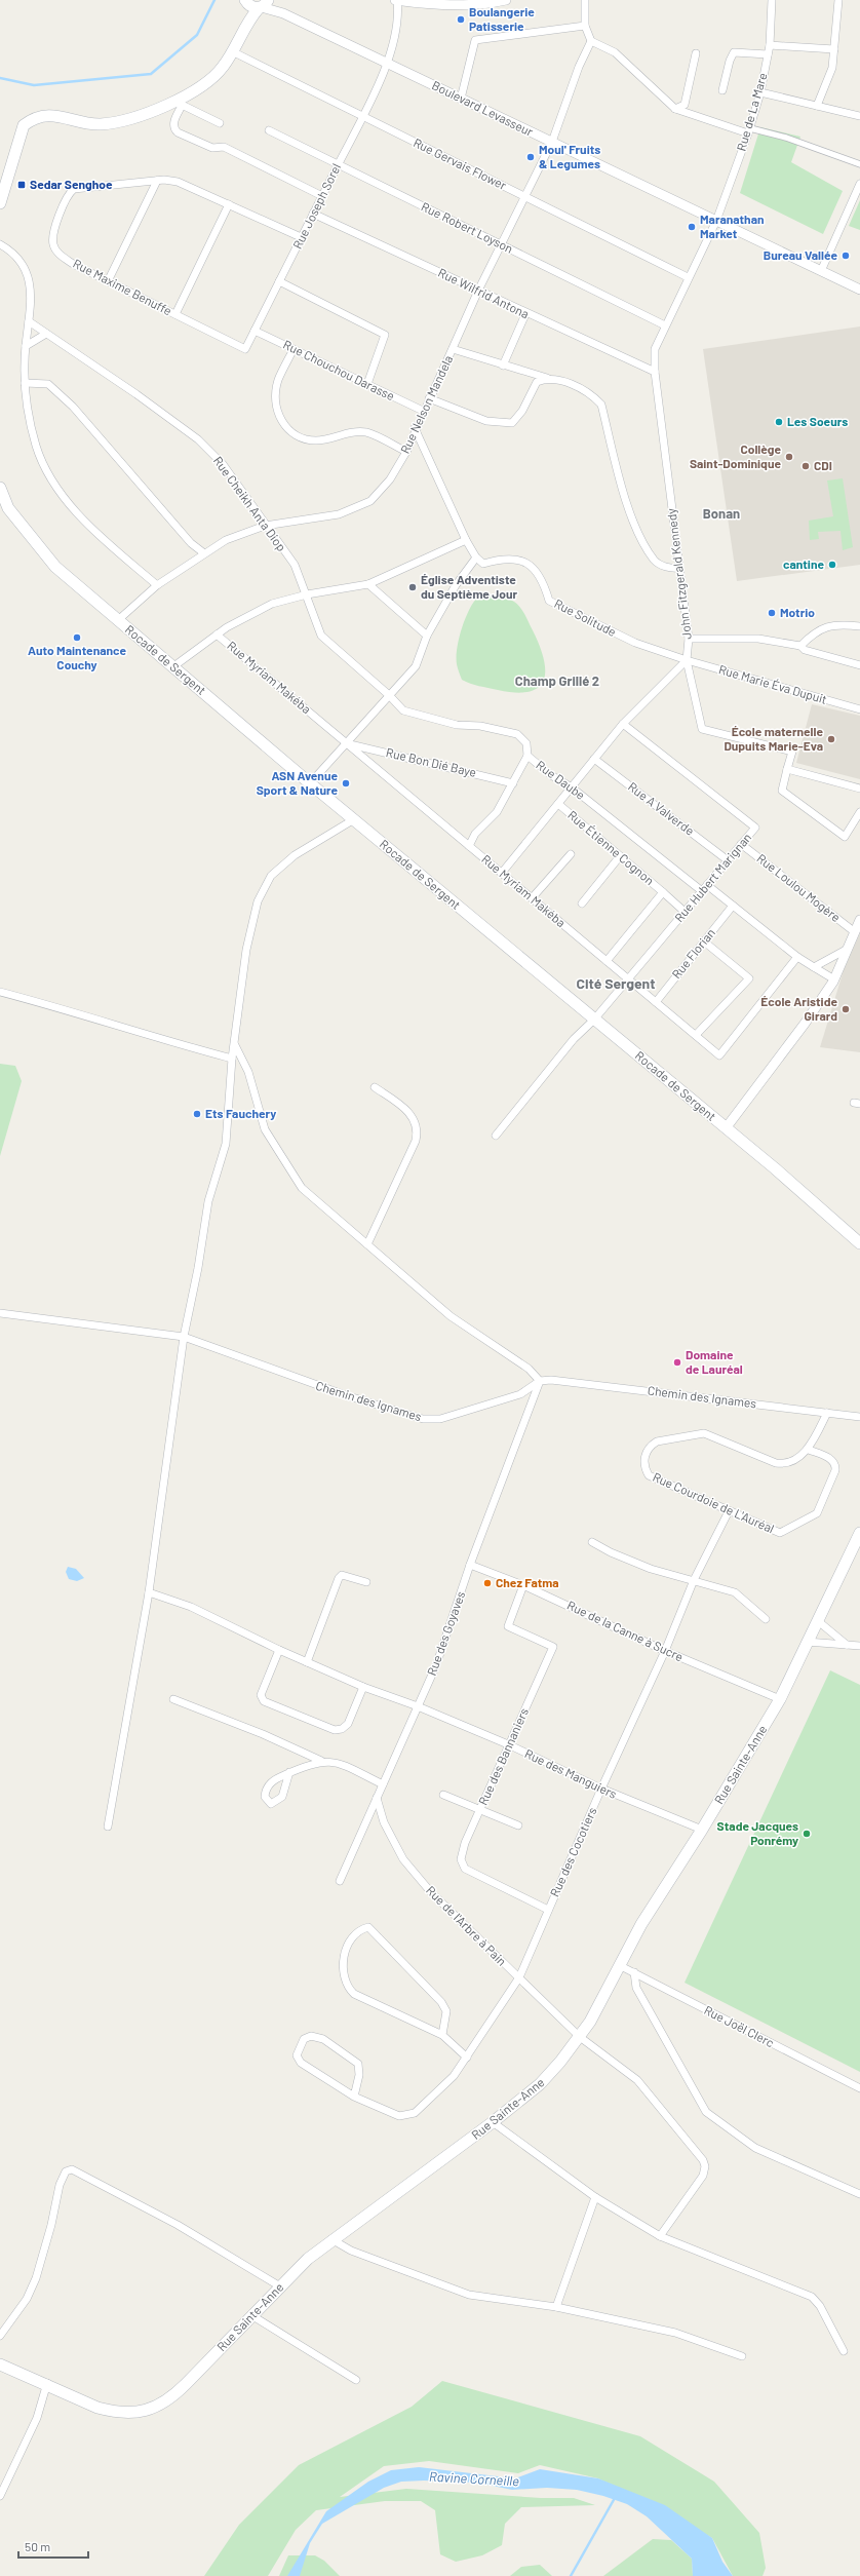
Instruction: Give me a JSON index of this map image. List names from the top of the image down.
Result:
{
  "streets": {
    "main road": ["Rocade de Sergent", "Rue Sainte-Anne"],
    "street": [
      "Boulevard Levasseur",
      "Rue de La Mare",
      "Rue Gervais Flower",
      "Rue Joseph Sorel",
      "Rue Robert Loyson",
      "Rue Maxime Benuffe",
      "Rue Wilfrid Antona",
      "Rue Chouchou Darasse",
      "Rue Nelson Mandela",
      "Rue Cheikh Anta Diop",
      "John Fitzgerald Kennedy",
      "Rue Solitude",
      "Rue Myriam Makéba",
      "Rue Marie Éva Dupuit",
      "Rue Bon Dié Baye",
      "Rue Daube",
      "Rue A Valverde",
      "Rue Étienne Cognon",
      "Rue Hubert Marignan",
      "Rue Loulou Mogère",
      "Rue Florian",
      "Chemin des Ignames",
      "Rue Courdoie de L'Auréal",
      "Rue de la Canne à Sucre",
      "Rue des Goyaves",
      "Rue des Bannaniers",
      "Rue des Manguiers",
      "Rue des Cocotiers",
      "Rue de l'Arbre à Pain",
      "Rue Joël Clerc"
    ]
  },
  "crossings": [
    ["Boulevard Levasseur", "Rue de La Mare"],
    ["Boulevard Levasseur", "Rue Joseph Sorel"],
    ["Boulevard Levasseur", "Rue Nelson Mandela"],
    ["Boulevard Levasseur", "John Fitzgerald Kennedy"],
    ["Rue de La Mare", "John Fitzgerald Kennedy"],
    ["Rue Gervais Flower", "Rue Joseph Sorel"],
    ["Rue Gervais Flower", "Rue Nelson Mandela"],
    ["Rue Gervais Flower", "John Fitzgerald Kennedy"],
    ["Rue Joseph Sorel", "Rue Robert Loyson"],
    ["Rue Joseph Sorel", "Rue Maxime Benuffe"],
    ["Rue Joseph Sorel", "Rue Wilfrid Antona"],
    ["Rue Joseph Sorel", "Rue Chouchou Darasse"],
    ["Rue Robert Loyson", "Rue Nelson Mandela"],
    ["Rue Robert Loyson", "John Fitzgerald Kennedy"],
    ["Rue Wilfrid Antona", "Rue Nelson Mandela"],
    ["Rue Wilfrid Antona", "John Fitzgerald Kennedy"],
    ["Rue Chouchou Darasse", "Rue Nelson Mandela"],
    ["Rue Nelson Mandela", "Rue Cheikh Anta Diop"],
    ["Rue Nelson Mandela", "Rocade de Sergent"],
    ["Rue Cheikh Anta Diop", "Rue Daube"],
    ["John Fitzgerald Kennedy", "Rue Solitude"],
    ["John Fitzgerald Kennedy", "Rue Marie Éva Dupuit"],
    ["Rue Solitude", "Rue Marie Éva Dupuit"],
    ["Rocade de Sergent", "Rue Hubert Marignan"],
    ["Rue Myriam Makéba", "Rue Bon Dié Baye"],
    ["Rue Myriam Makéba", "Rue Daube"],
    ["Rue Myriam Makéba", "Rue Étienne Cognon"],
    ["Rue Myriam Makéba", "Rue Hubert Marignan"],
    ["Rue Myriam Makéba", "Rue Florian"],
    ["Rue Daube", "Rue Hubert Marignan"],
    ["Rue Daube", "Rue Florian"],
    ["Rue A Valverde", "Rue Hubert Marignan"],
    ["Rue Étienne Cognon", "Rue Hubert Marignan"],
    ["Rue Hubert Marignan", "Rue Loulou Mogère"],
    ["Chemin des Ignames", "Rue des Goyaves"],
    ["Rue Courdoie de L'Auréal", "Rue des Cocotiers"],
    ["Rue de la Canne à Sucre", "Rue des Goyaves"],
    ["Rue de la Canne à Sucre", "Rue des Bannaniers"],
    ["Rue de la Canne à Sucre", "Rue Sainte-Anne"],
    ["Rue de la Canne à Sucre", "Rue des Cocotiers"],
    ["Rue des Goyaves", "Rue des Manguiers"],
    ["Rue des Goyaves", "Rue de l'Arbre à Pain"],
    ["Rue des Bannaniers", "Rue des Manguiers"],
    ["Rue des Bannaniers", "Rue des Cocotiers"],
    ["Rue Sainte-Anne", "Rue des Manguiers"],
    ["Rue Sainte-Anne", "Rue de l'Arbre à Pain"],
    ["Rue Sainte-Anne", "Rue Joël Clerc"],
    ["Rue des Manguiers", "Rue des Cocotiers"],
    ["Rue des Cocotiers", "Rue de l'Arbre à Pain"]
  ],
  "districts": ["Bonan", "Champ Grillé 2", "Cité Sergent"],
  "water": ["Ravine Corneille"],
  "places": {
    "other": [
      "Boulangerie Patisserie",
      "Moul' Fruits & Legumes",
      "Maranathan Market",
      "Bureau Vallée",
      "Les Soeurs",
      "Collège Saint-Dominique",
      "CDI",
      "cantine",
      "Église Adventiste du Septième Jour",
      "Motrio",
      "Auto Maintenance Couchy",
      "École maternelle Dupuits Marie-Eva",
      "ASN Avenue Sport & Nature",
      "École Aristide Girard",
      "Ets Fauchery",
      "Domaine de Lauréal",
      "Chez Fatma",
      "Stade Jacques Ponrémy"
    ],
    "transit": ["Sedar Senghoe"]
  },
  "scale_bar": "50 m"
}
